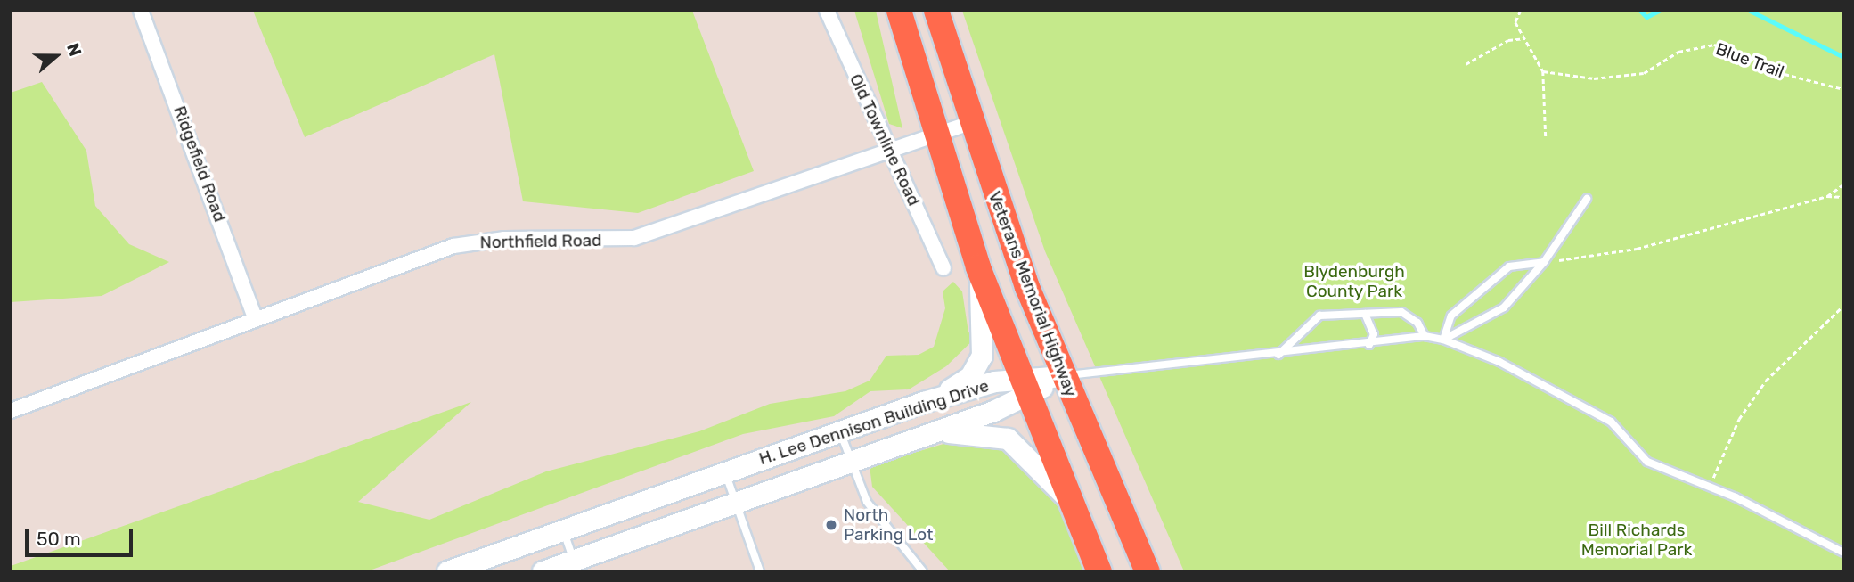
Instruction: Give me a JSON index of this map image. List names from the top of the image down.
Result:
{
  "streets": {
    "highway": ["Veterans Memorial Highway"],
    "street": [
      "Old Townline Road",
      "Ridgefield Road",
      "Northfield Road",
      "H. Lee Dennison Building Drive"
    ],
    "path": ["Blue Trail"]
  },
  "crossings": [
    ["Old Townline Road", "Northfield Road"],
    ["Ridgefield Road", "Northfield Road"],
    ["Northfield Road", "Veterans Memorial Highway"],
    ["Veterans Memorial Highway", "H. Lee Dennison Building Drive"]
  ],
  "parks": ["Blydenburgh County Park", "Bill Richards Memorial Park"],
  "places": ["North Parking Lot"],
  "scale_bar": "50 m",
  "north": "right"
}
